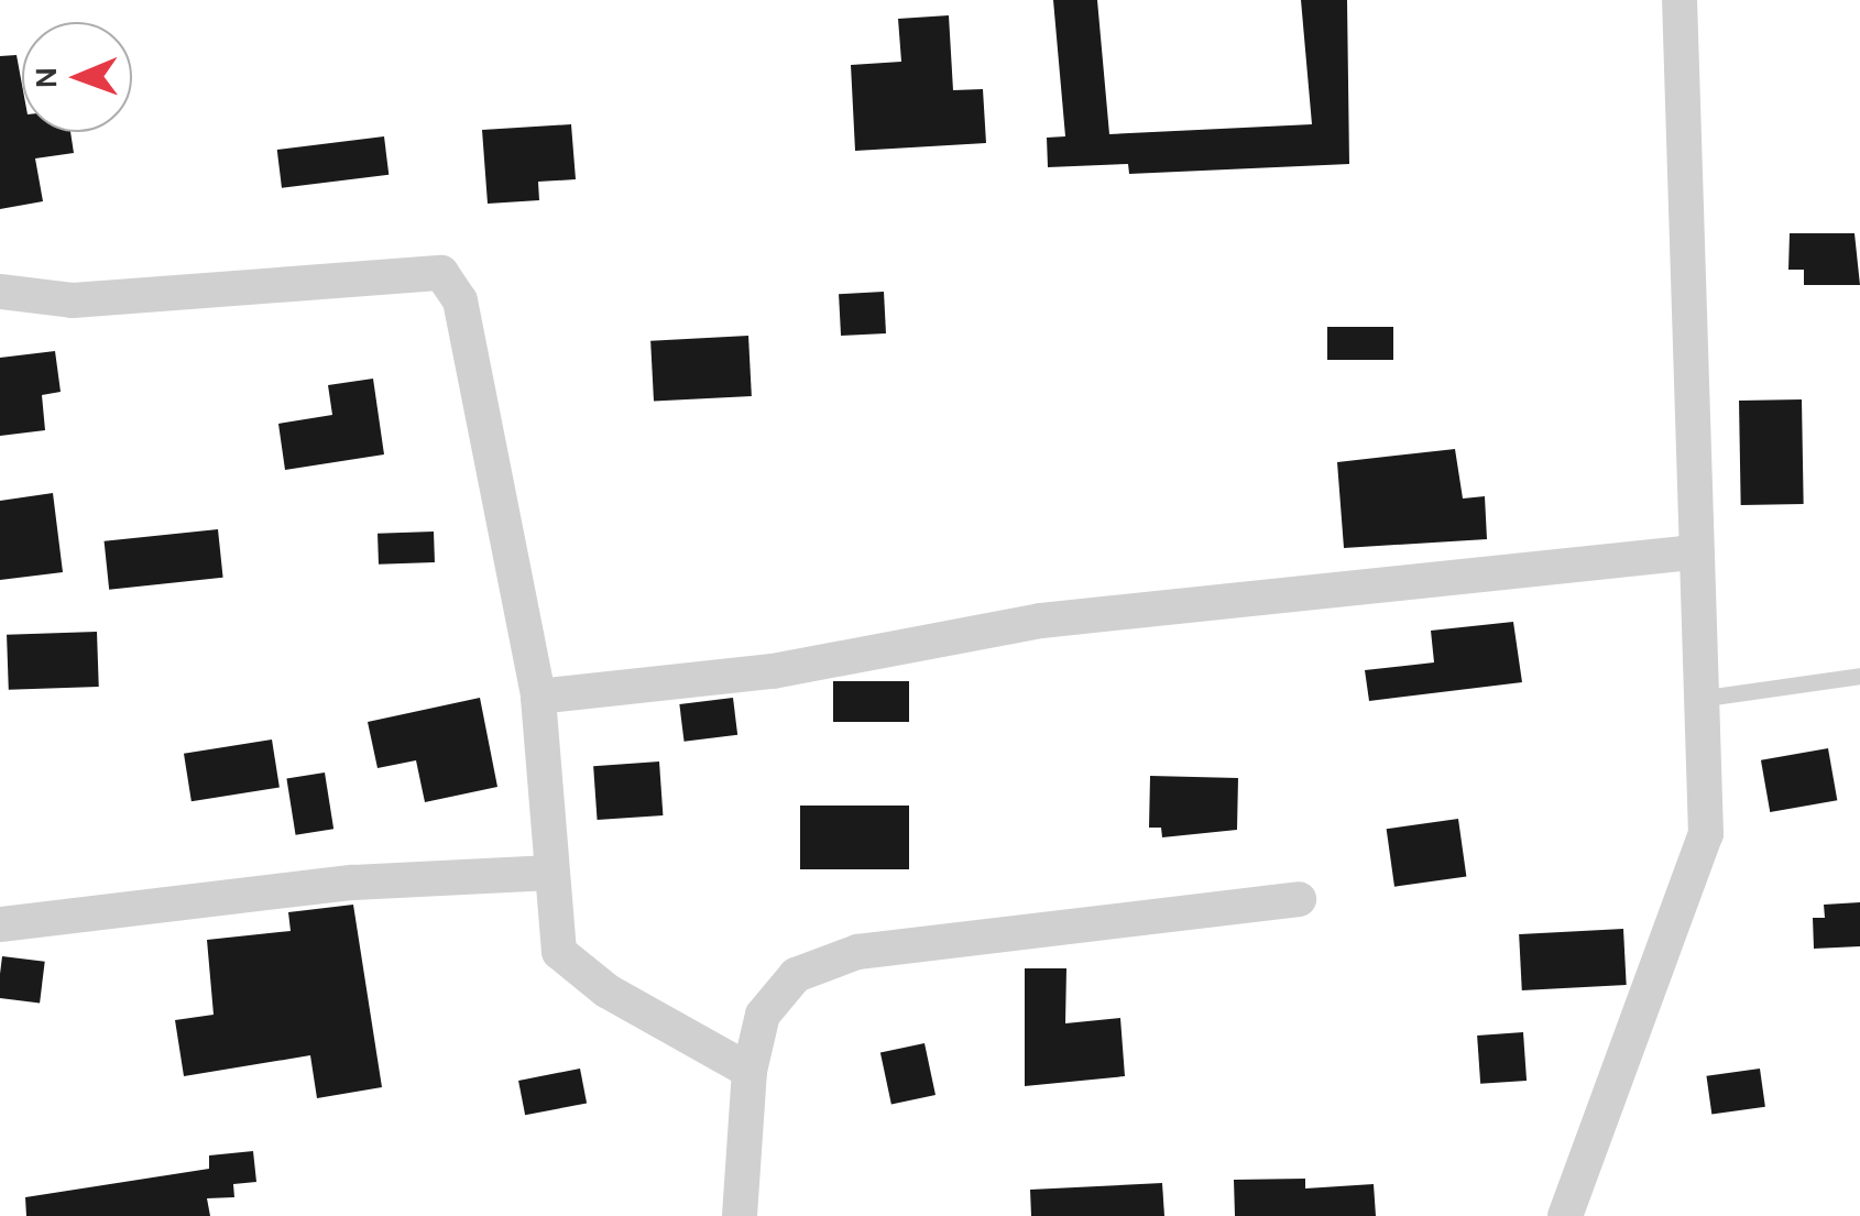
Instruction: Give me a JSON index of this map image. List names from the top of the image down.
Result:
{
  "north": "left"
}
